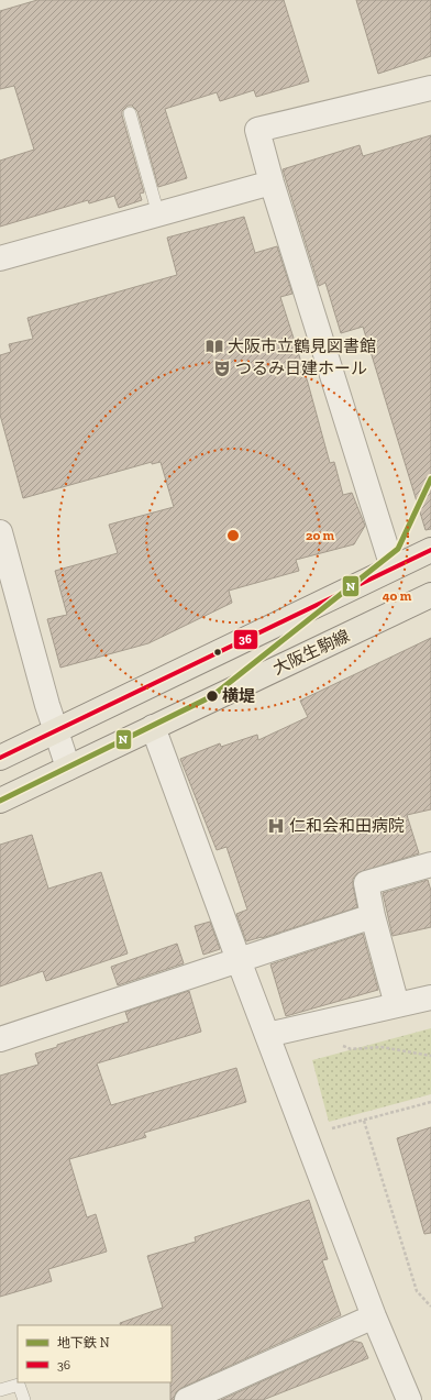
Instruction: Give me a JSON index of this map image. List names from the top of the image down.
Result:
{
  "streets": {
    "main road": ["大阪生駒線"]
  },
  "places": {
    "library": ["大阪市立鶴見図書館"],
    "theatre": ["つるみ日建ホール"],
    "other": ["横堤"],
    "hospital": ["仁和会和田病院"]
  },
  "lines": ["metro line N", "transit line 36"],
  "legend": ["地下鉄 N", "36"],
  "rings": ["20 m", "40 m"]
}
